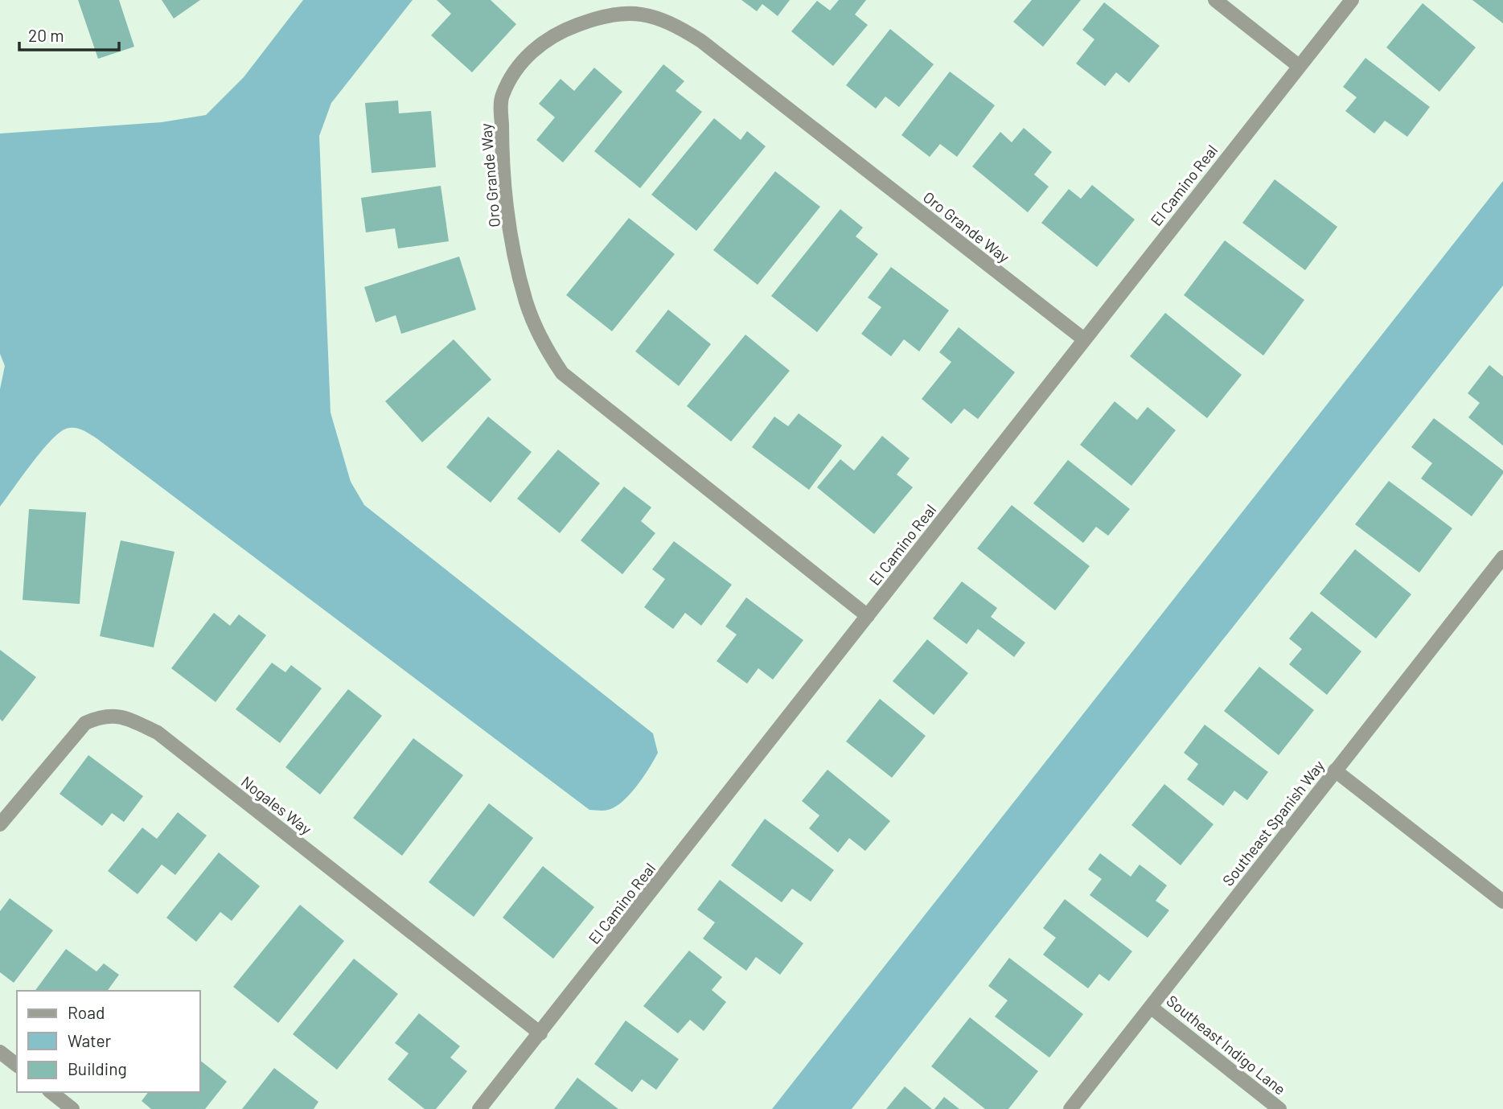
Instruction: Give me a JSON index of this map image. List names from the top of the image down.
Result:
{
  "streets": {
    "street": [
      "Oro Grande Way",
      "El Camino Real",
      "Nogales Way",
      "Southeast Spanish Way",
      "Southeast Indigo Lane"
    ]
  },
  "crossings": [
    ["Oro Grande Way", "El Camino Real"],
    ["El Camino Real", "Nogales Way"],
    ["Southeast Spanish Way", "Southeast Indigo Lane"]
  ],
  "legend": ["Road", "Water", "Building"],
  "scale_bar": "20 m"
}
